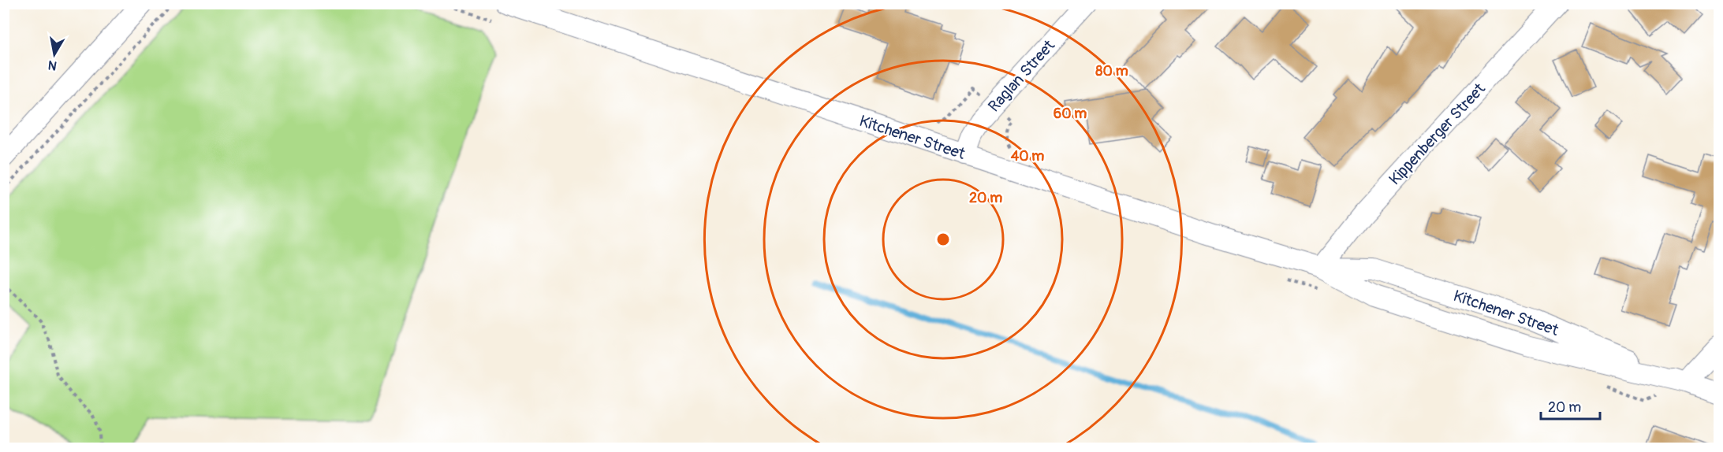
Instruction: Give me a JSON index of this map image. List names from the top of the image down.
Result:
{
  "streets": {
    "street": ["Raglan Street", "Kippenberger Street", "Kitchener Street"]
  },
  "crossings": [
    ["Raglan Street", "Kitchener Street"],
    ["Kippenberger Street", "Kitchener Street"]
  ],
  "scale_bar": "20 m",
  "north": "bottom",
  "rings": [
    "80 m",
    "60 m",
    "40 m",
    "20 m"
  ]
}
